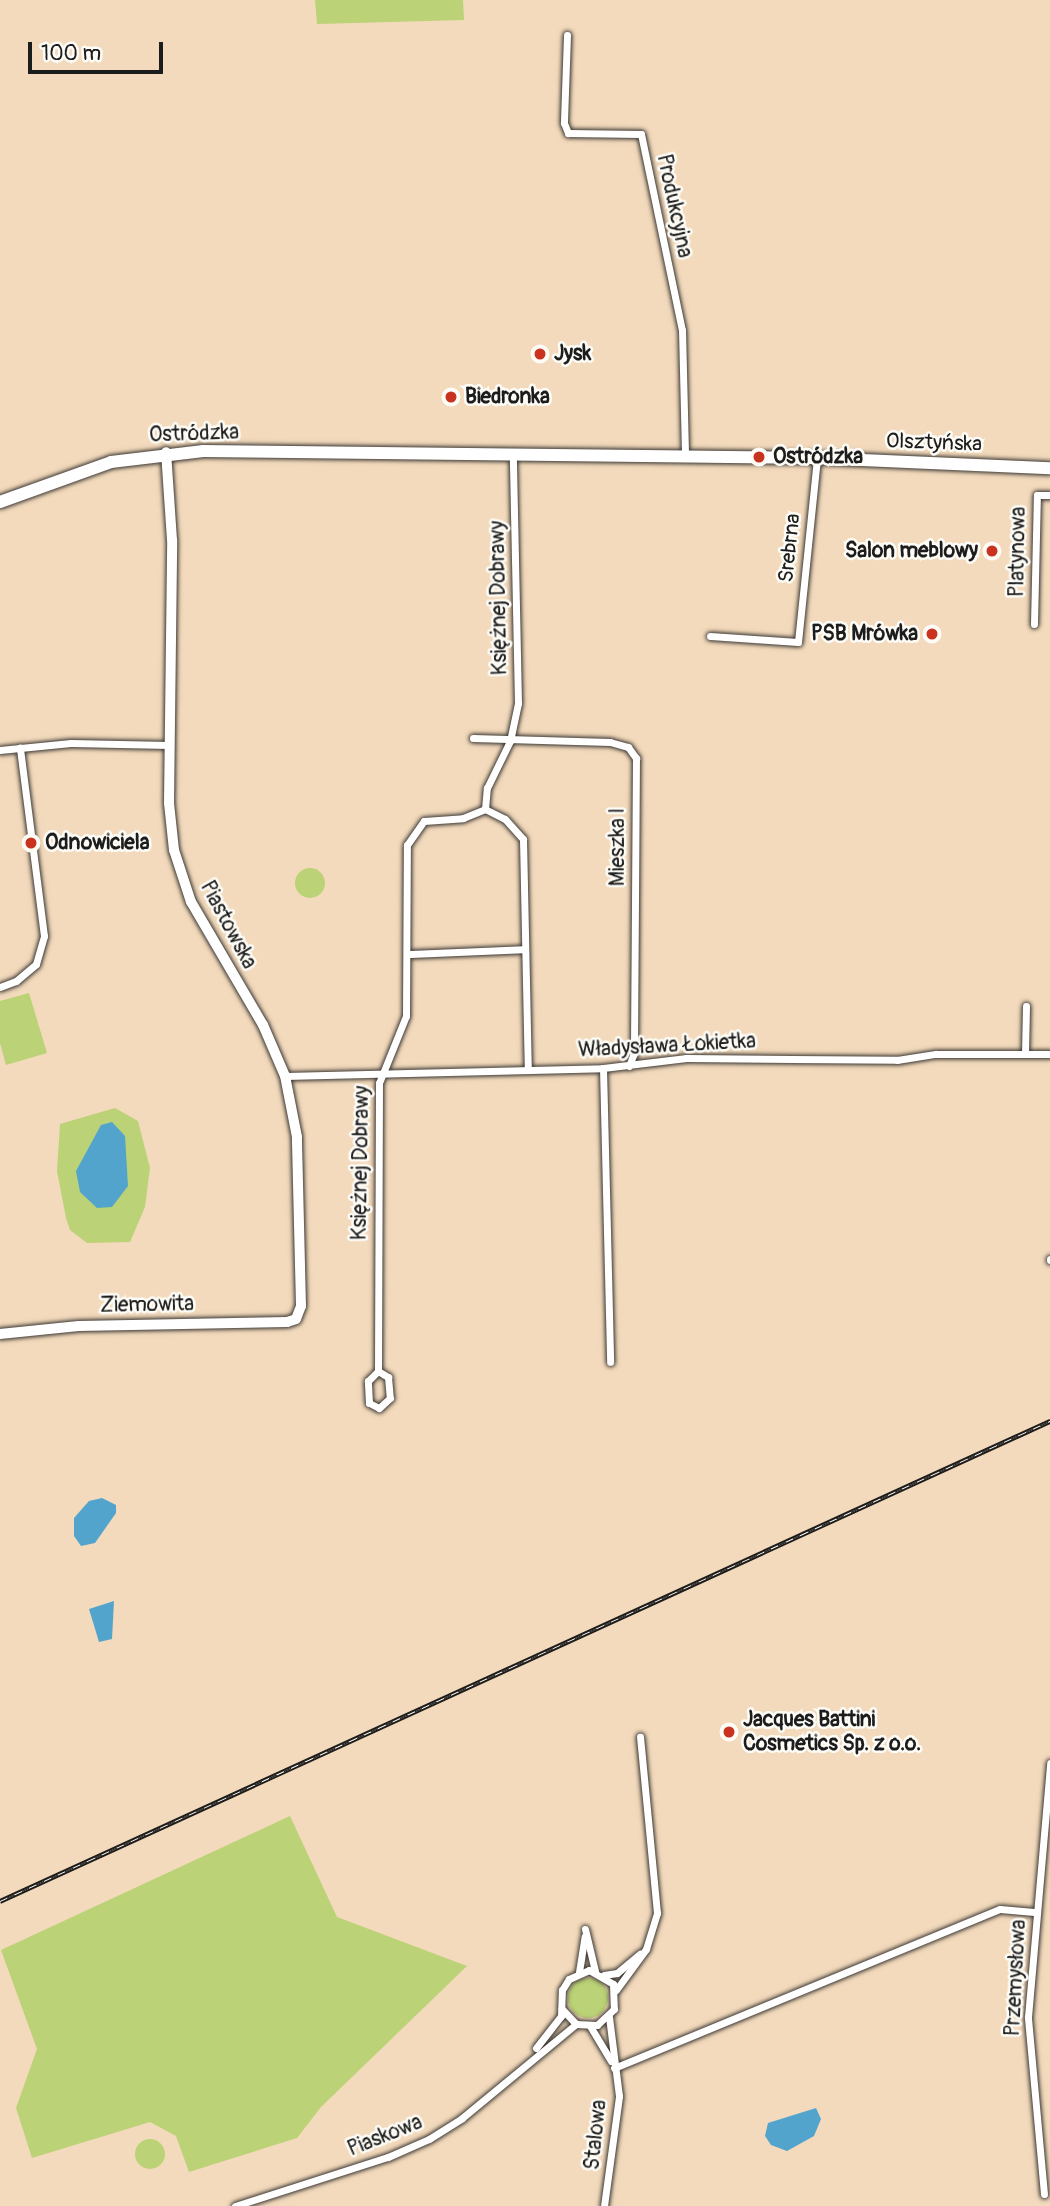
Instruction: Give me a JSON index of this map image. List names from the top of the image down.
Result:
{
  "streets": {
    "main road": ["Ostródzka", "Olsztyńska"],
    "street": [
      "Produkcyjna",
      "Srebrna",
      "Platynowa",
      "Księżnej Dobrawy",
      "Mieszka I",
      "Piastowska",
      "Władysława Łokietka",
      "Ziemowita",
      "Przemysłowa",
      "Stalowa",
      "Piaskowa"
    ]
  },
  "crossings": [
    ["Produkcyjna", "Ostródzka"],
    ["Ostródzka", "Olsztyńska"],
    ["Ostródzka", "Srebrna"],
    ["Ostródzka", "Księżnej Dobrawy"],
    ["Ostródzka", "Piastowska"],
    ["Olsztyńska", "Srebrna"],
    ["Księżnej Dobrawy", "Mieszka I"],
    ["Księżnej Dobrawy", "Władysława Łokietka"],
    ["Mieszka I", "Władysława Łokietka"],
    ["Piastowska", "Władysława Łokietka"],
    ["Piastowska", "Ziemowita"],
    ["Stalowa", "Piaskowa"]
  ],
  "places": [
    "Jysk",
    "Biedronka",
    "Ostródzka",
    "Salon meblowy",
    "PSB Mrówka",
    "Odnowiciela",
    "Jacques Battini Cosmetics Sp. z o.o."
  ],
  "scale_bar": "100 m"
}
